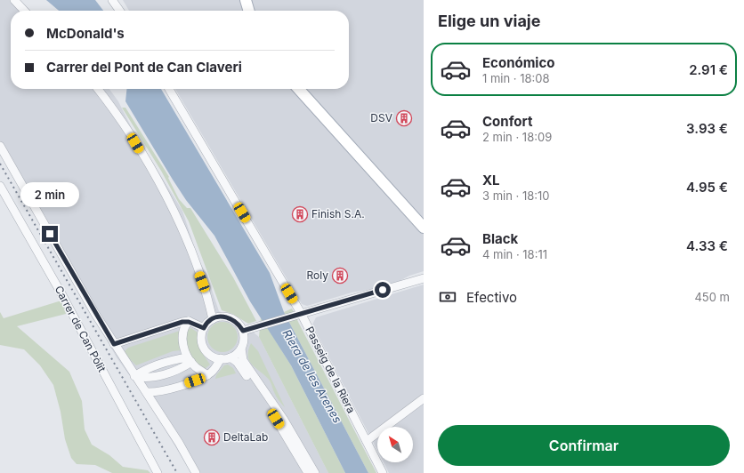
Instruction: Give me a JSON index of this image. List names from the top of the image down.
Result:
{
  "streets": {
    "street": ["Carrer de Can Pòlit", "Passeig de la Riera"]
  },
  "water": ["Riera de les Arenes"],
  "places": {
    "building": [
      "DSV",
      "Finish S.A.",
      "Roly",
      "DeltaLab"
    ]
  },
  "north": "top left",
  "page": {
    "heading": "Elige un viaje",
    "banner": ["McDonald's", "Carrer del Pont de Can Claveri"],
    "list": [
      {
        "name": "Económico",
        "note": "1 min · 18:08",
        "value": "2.91 €"
      },
      {
        "name": "Confort",
        "note": "2 min · 18:09",
        "value": "3.93 €"
      },
      {
        "name": "XL",
        "note": "3 min · 18:10",
        "value": "4.95 €"
      },
      {
        "name": "Black",
        "note": "4 min · 18:11",
        "value": "4.33 €"
      }
    ],
    "bubble": "2 min",
    "pay": ["Efectivo", "450 m"],
    "buttons": "Confirmar"
  }
}
